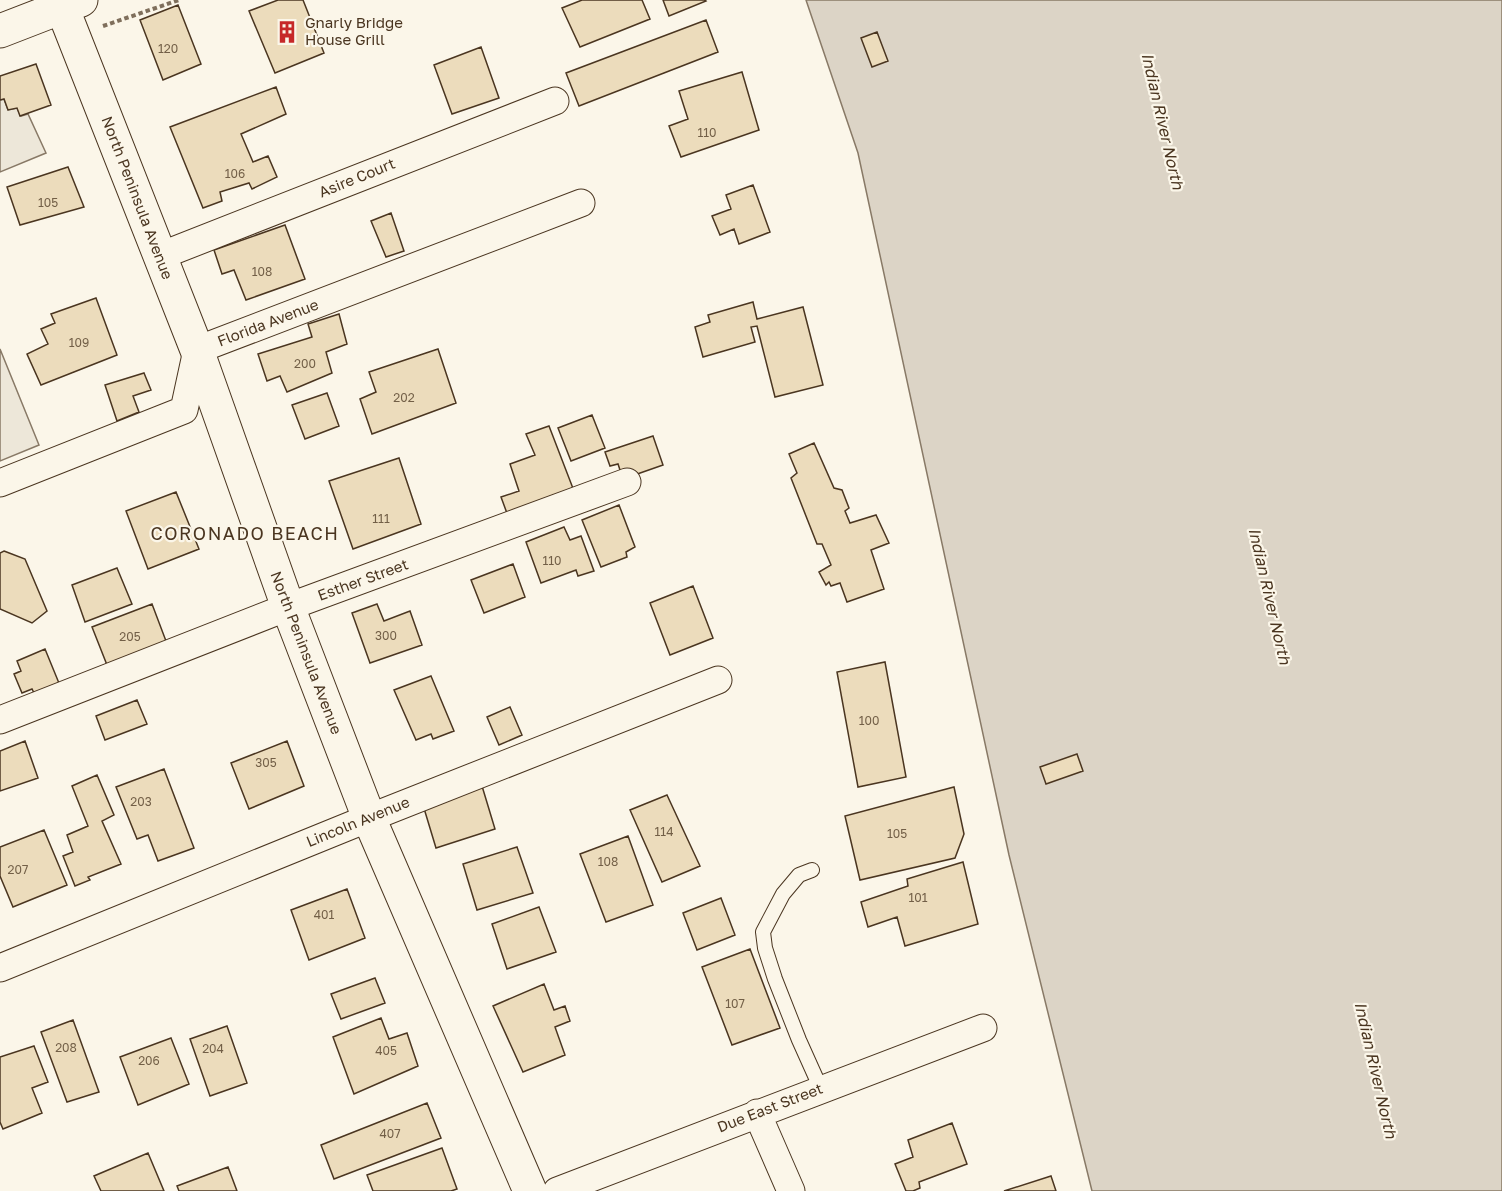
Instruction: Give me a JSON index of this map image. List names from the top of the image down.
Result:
{
  "streets": {
    "street": [
      "Asire Court",
      "North Peninsula Avenue",
      "Florida Avenue",
      "Esther Street",
      "Lincoln Avenue",
      "Due East Street"
    ]
  },
  "crossings": [
    ["Asire Court", "North Peninsula Avenue"],
    ["North Peninsula Avenue", "Florida Avenue"],
    ["North Peninsula Avenue", "Esther Street"],
    ["North Peninsula Avenue", "Lincoln Avenue"]
  ],
  "districts": ["CORONADO BEACH"],
  "water": ["Indian River North"],
  "places": {
    "building": ["Gnarly Bridge House Grill"]
  },
  "house_numbers": [
    "120",
    "110",
    "106",
    "105",
    "108",
    "109",
    "200",
    "202",
    "111",
    "110",
    "300",
    "205",
    "100",
    "305",
    "203",
    "114",
    "105",
    "108",
    "207",
    "101",
    "401",
    "107",
    "208",
    "204",
    "405",
    "206",
    "407"
  ]
}
